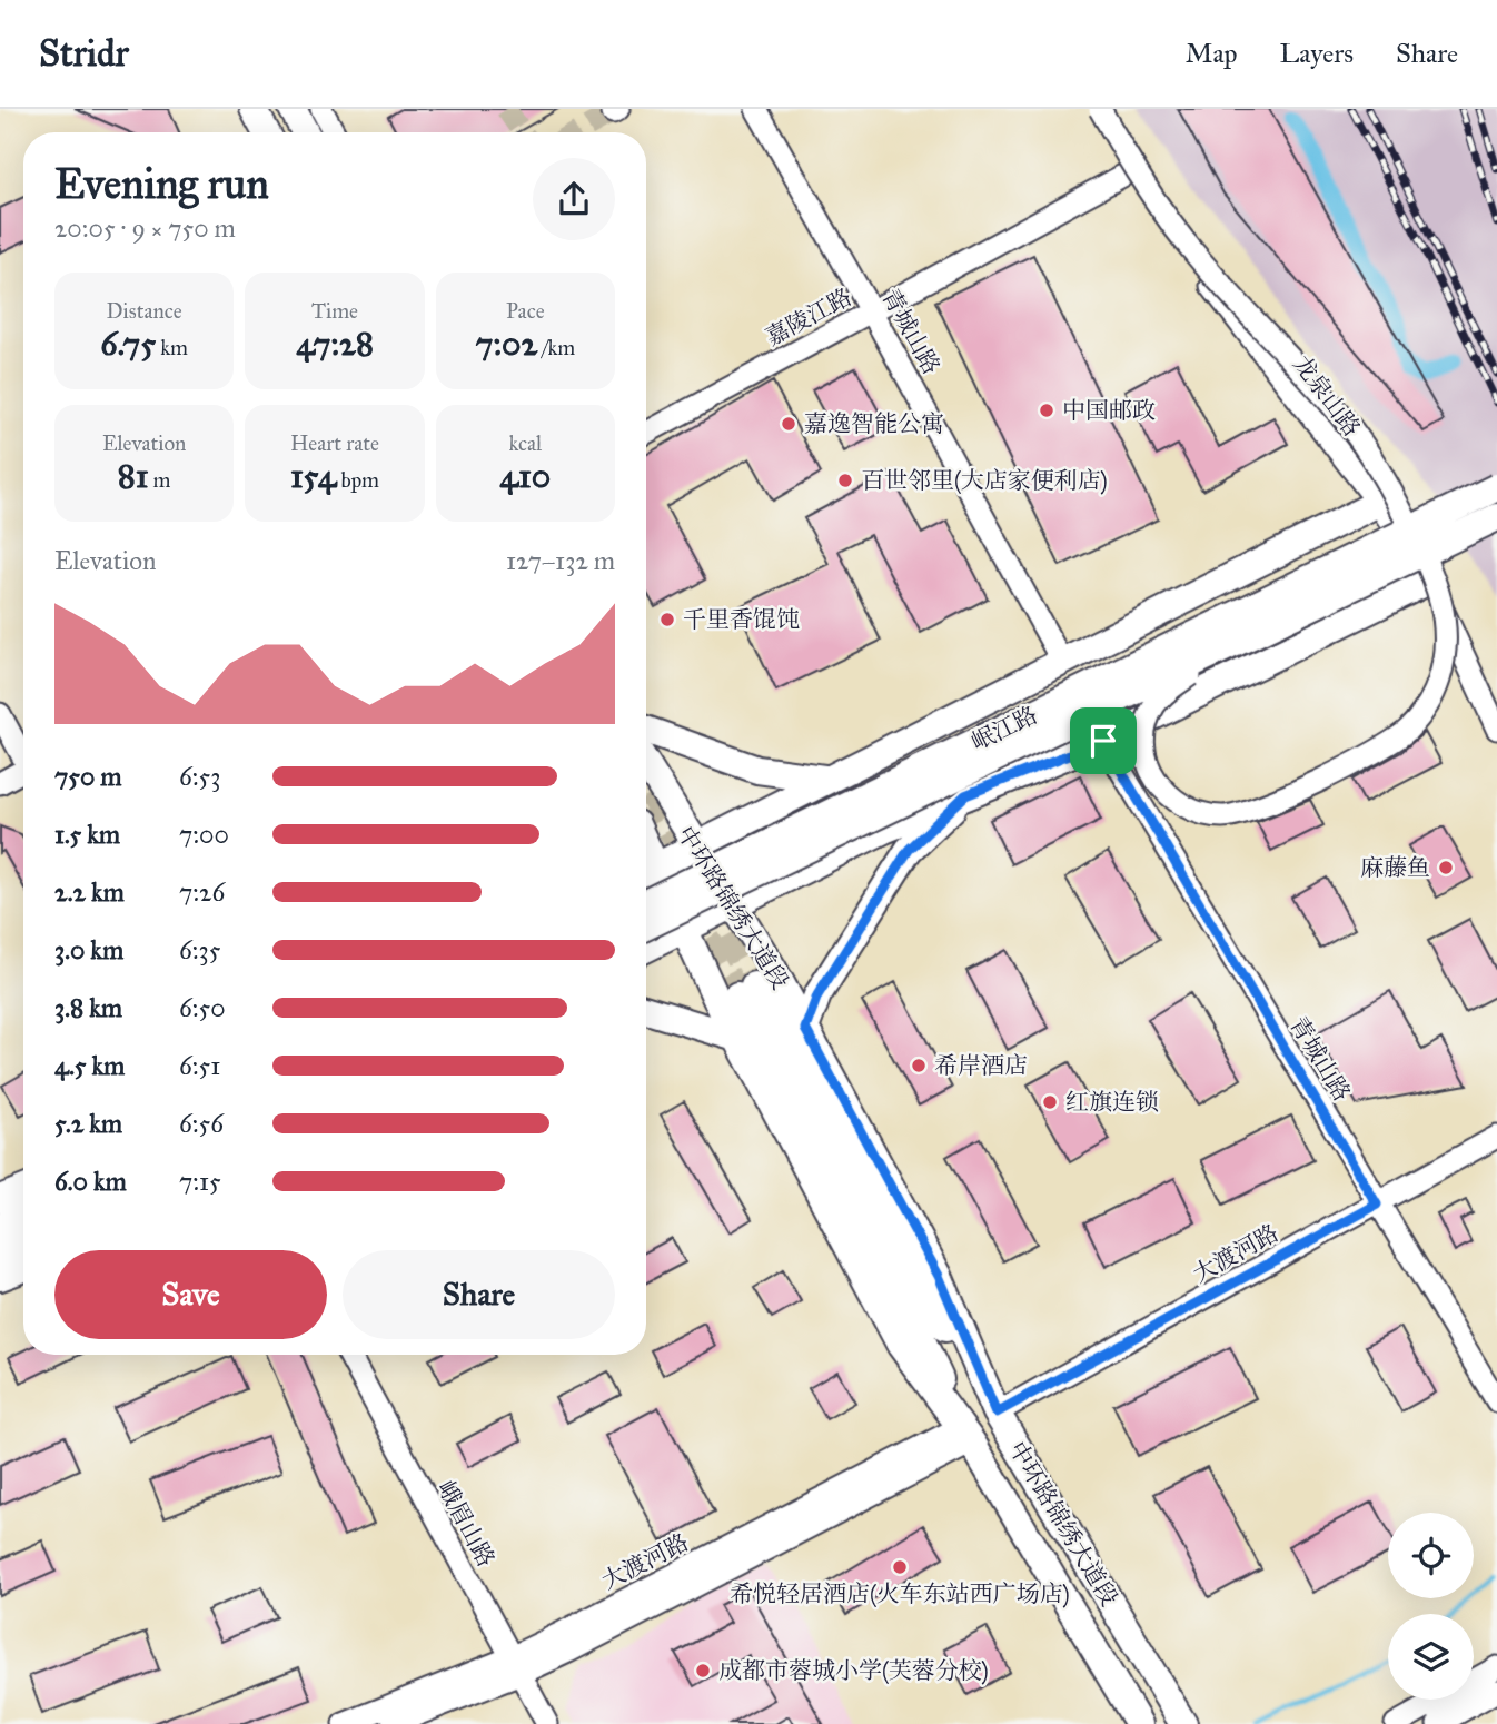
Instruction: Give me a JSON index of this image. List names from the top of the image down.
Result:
{
  "streets": {
    "main road": ["岷江路", "中环路锦绣大道段"],
    "street": [
      "嘉陵江路",
      "青城山路",
      "龙泉山路",
      "大渡河路",
      "峨眉山路"
    ]
  },
  "crossings": [
    ["嘉陵江路", "青城山路"],
    ["嘉陵江路", "龙泉山路"],
    ["青城山路", "岷江路"],
    ["青城山路", "大渡河路"],
    ["龙泉山路", "岷江路"],
    ["岷江路", "中环路锦绣大道段"],
    ["中环路锦绣大道段", "大渡河路"],
    ["大渡河路", "峨眉山路"]
  ],
  "places": [
    "中国邮政",
    "嘉逸智能公寓",
    "百世邻里(大店家便利店)",
    "千里香馄饨",
    "麻藤鱼",
    "希岸酒店",
    "红旗连锁",
    "希悦轻居酒店(火车东站西广场店)",
    "成都市蓉城小学(芙蓉分校)"
  ],
  "page": {
    "header": "Stridr",
    "nav": ["Map", "Layers", "Share"],
    "heading": ["Evening run", "20:05 · 9 × 750 m"],
    "stats": [
      ["Distance", "6.75 km"],
      ["Time", "47:28"],
      ["Pace", "7:02 /km"],
      ["Elevation", "81 m"],
      ["Heart rate", "154 bpm"],
      ["kcal", "410"]
    ],
    "chart": ["Elevation", "127–132 m"],
    "list": [
      {
        "name": "750 m",
        "note": "6:53"
      },
      {
        "name": "1.5 km",
        "note": "7:00"
      },
      {
        "name": "2.2 km",
        "note": "7:26"
      },
      {
        "name": "3.0 km",
        "note": "6:35"
      },
      {
        "name": "3.8 km",
        "note": "6:50"
      },
      {
        "name": "4.5 km",
        "note": "6:51"
      },
      {
        "name": "5.2 km",
        "note": "6:56"
      },
      {
        "name": "6.0 km",
        "note": "7:15"
      }
    ],
    "buttons": ["Save", "Share"]
  }
}
